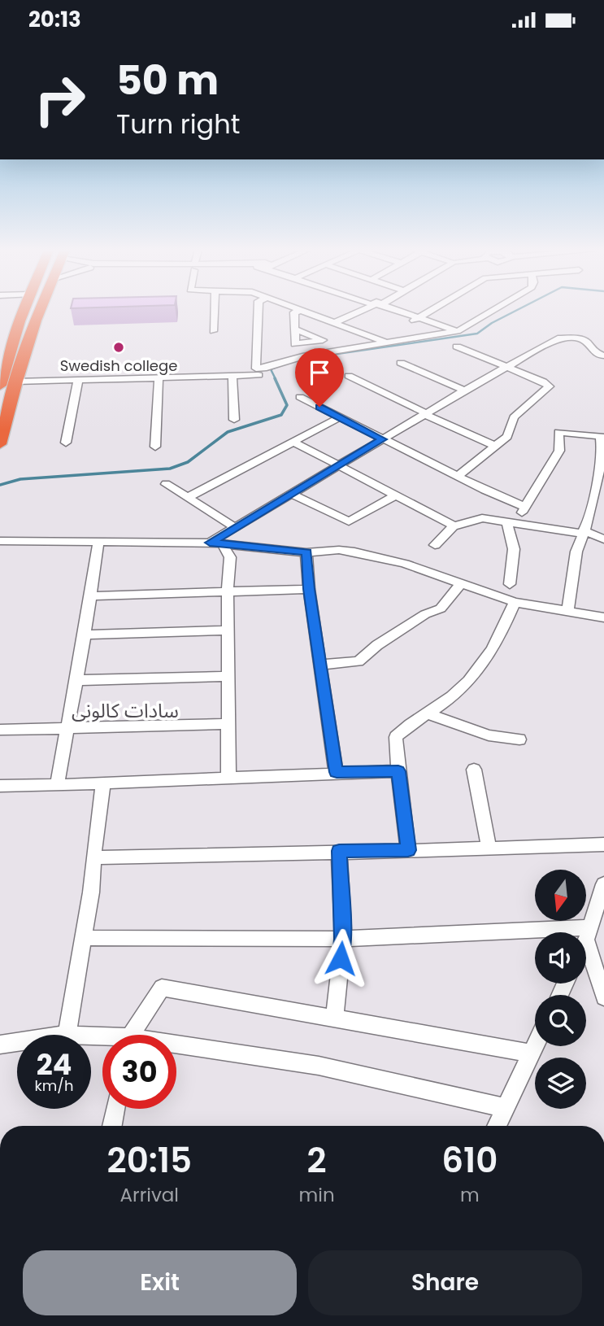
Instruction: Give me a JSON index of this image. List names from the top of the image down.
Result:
{
  "districts": ["سادات کالونی"],
  "places": ["Swedish college"],
  "north": "bottom",
  "page": {
    "status": "20:13",
    "turn": ["50 m", "Turn right"],
    "speed": "24 km/h",
    "limit": "30",
    "eta": [
      "20:15",
      "Arrival",
      "2",
      "min",
      "610",
      "m"
    ],
    "buttons": ["Exit", "Share"]
  }
}
